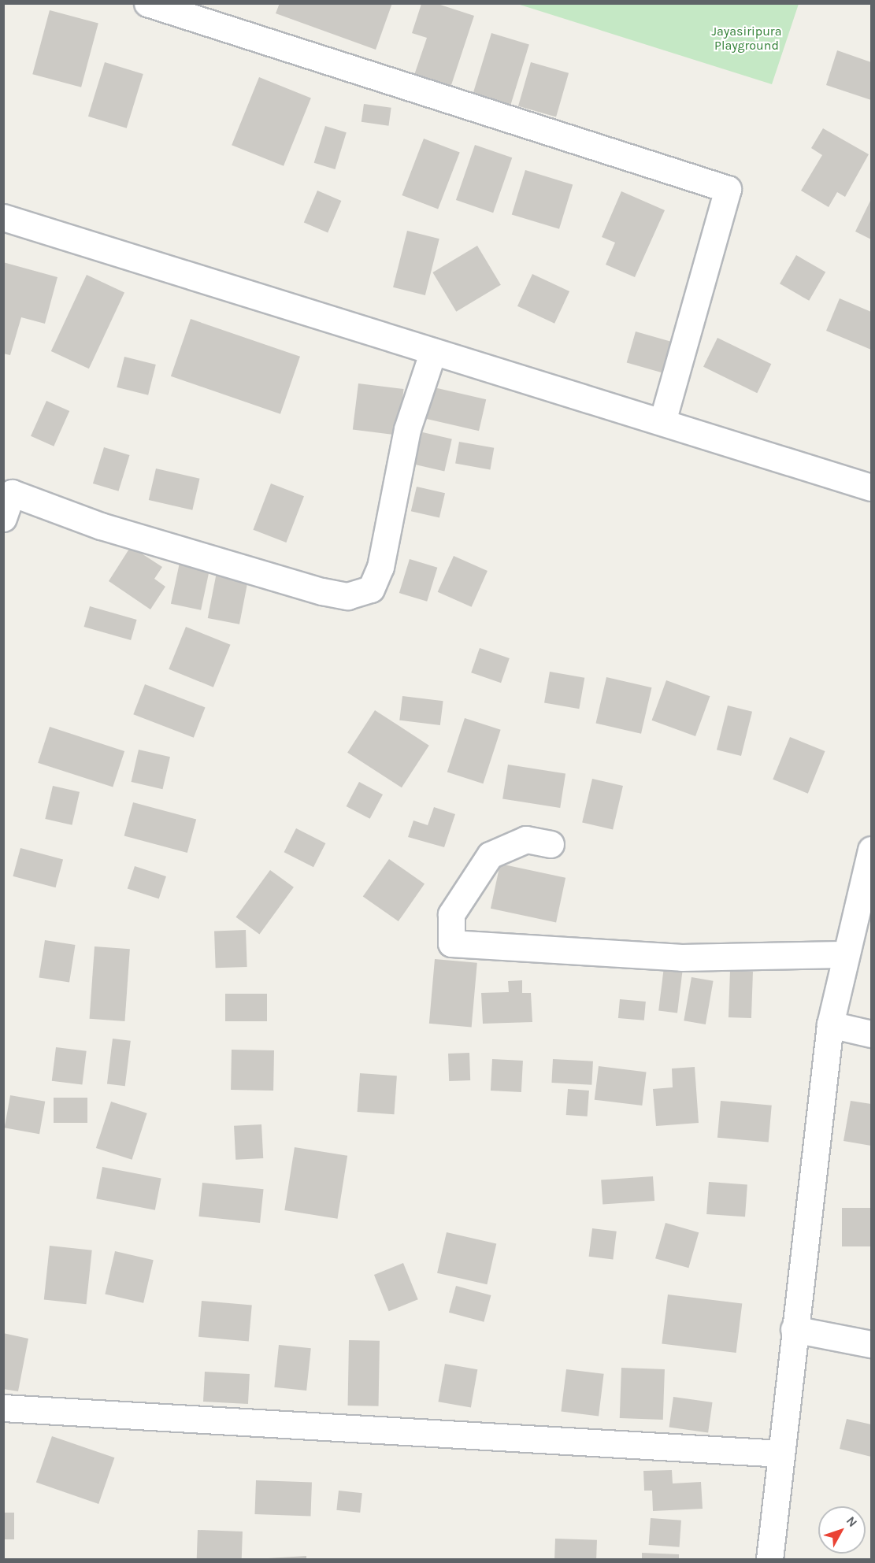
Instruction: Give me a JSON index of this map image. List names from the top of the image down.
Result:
{
  "parks": ["Jayasiripura Playground"],
  "north": "top right"
}
